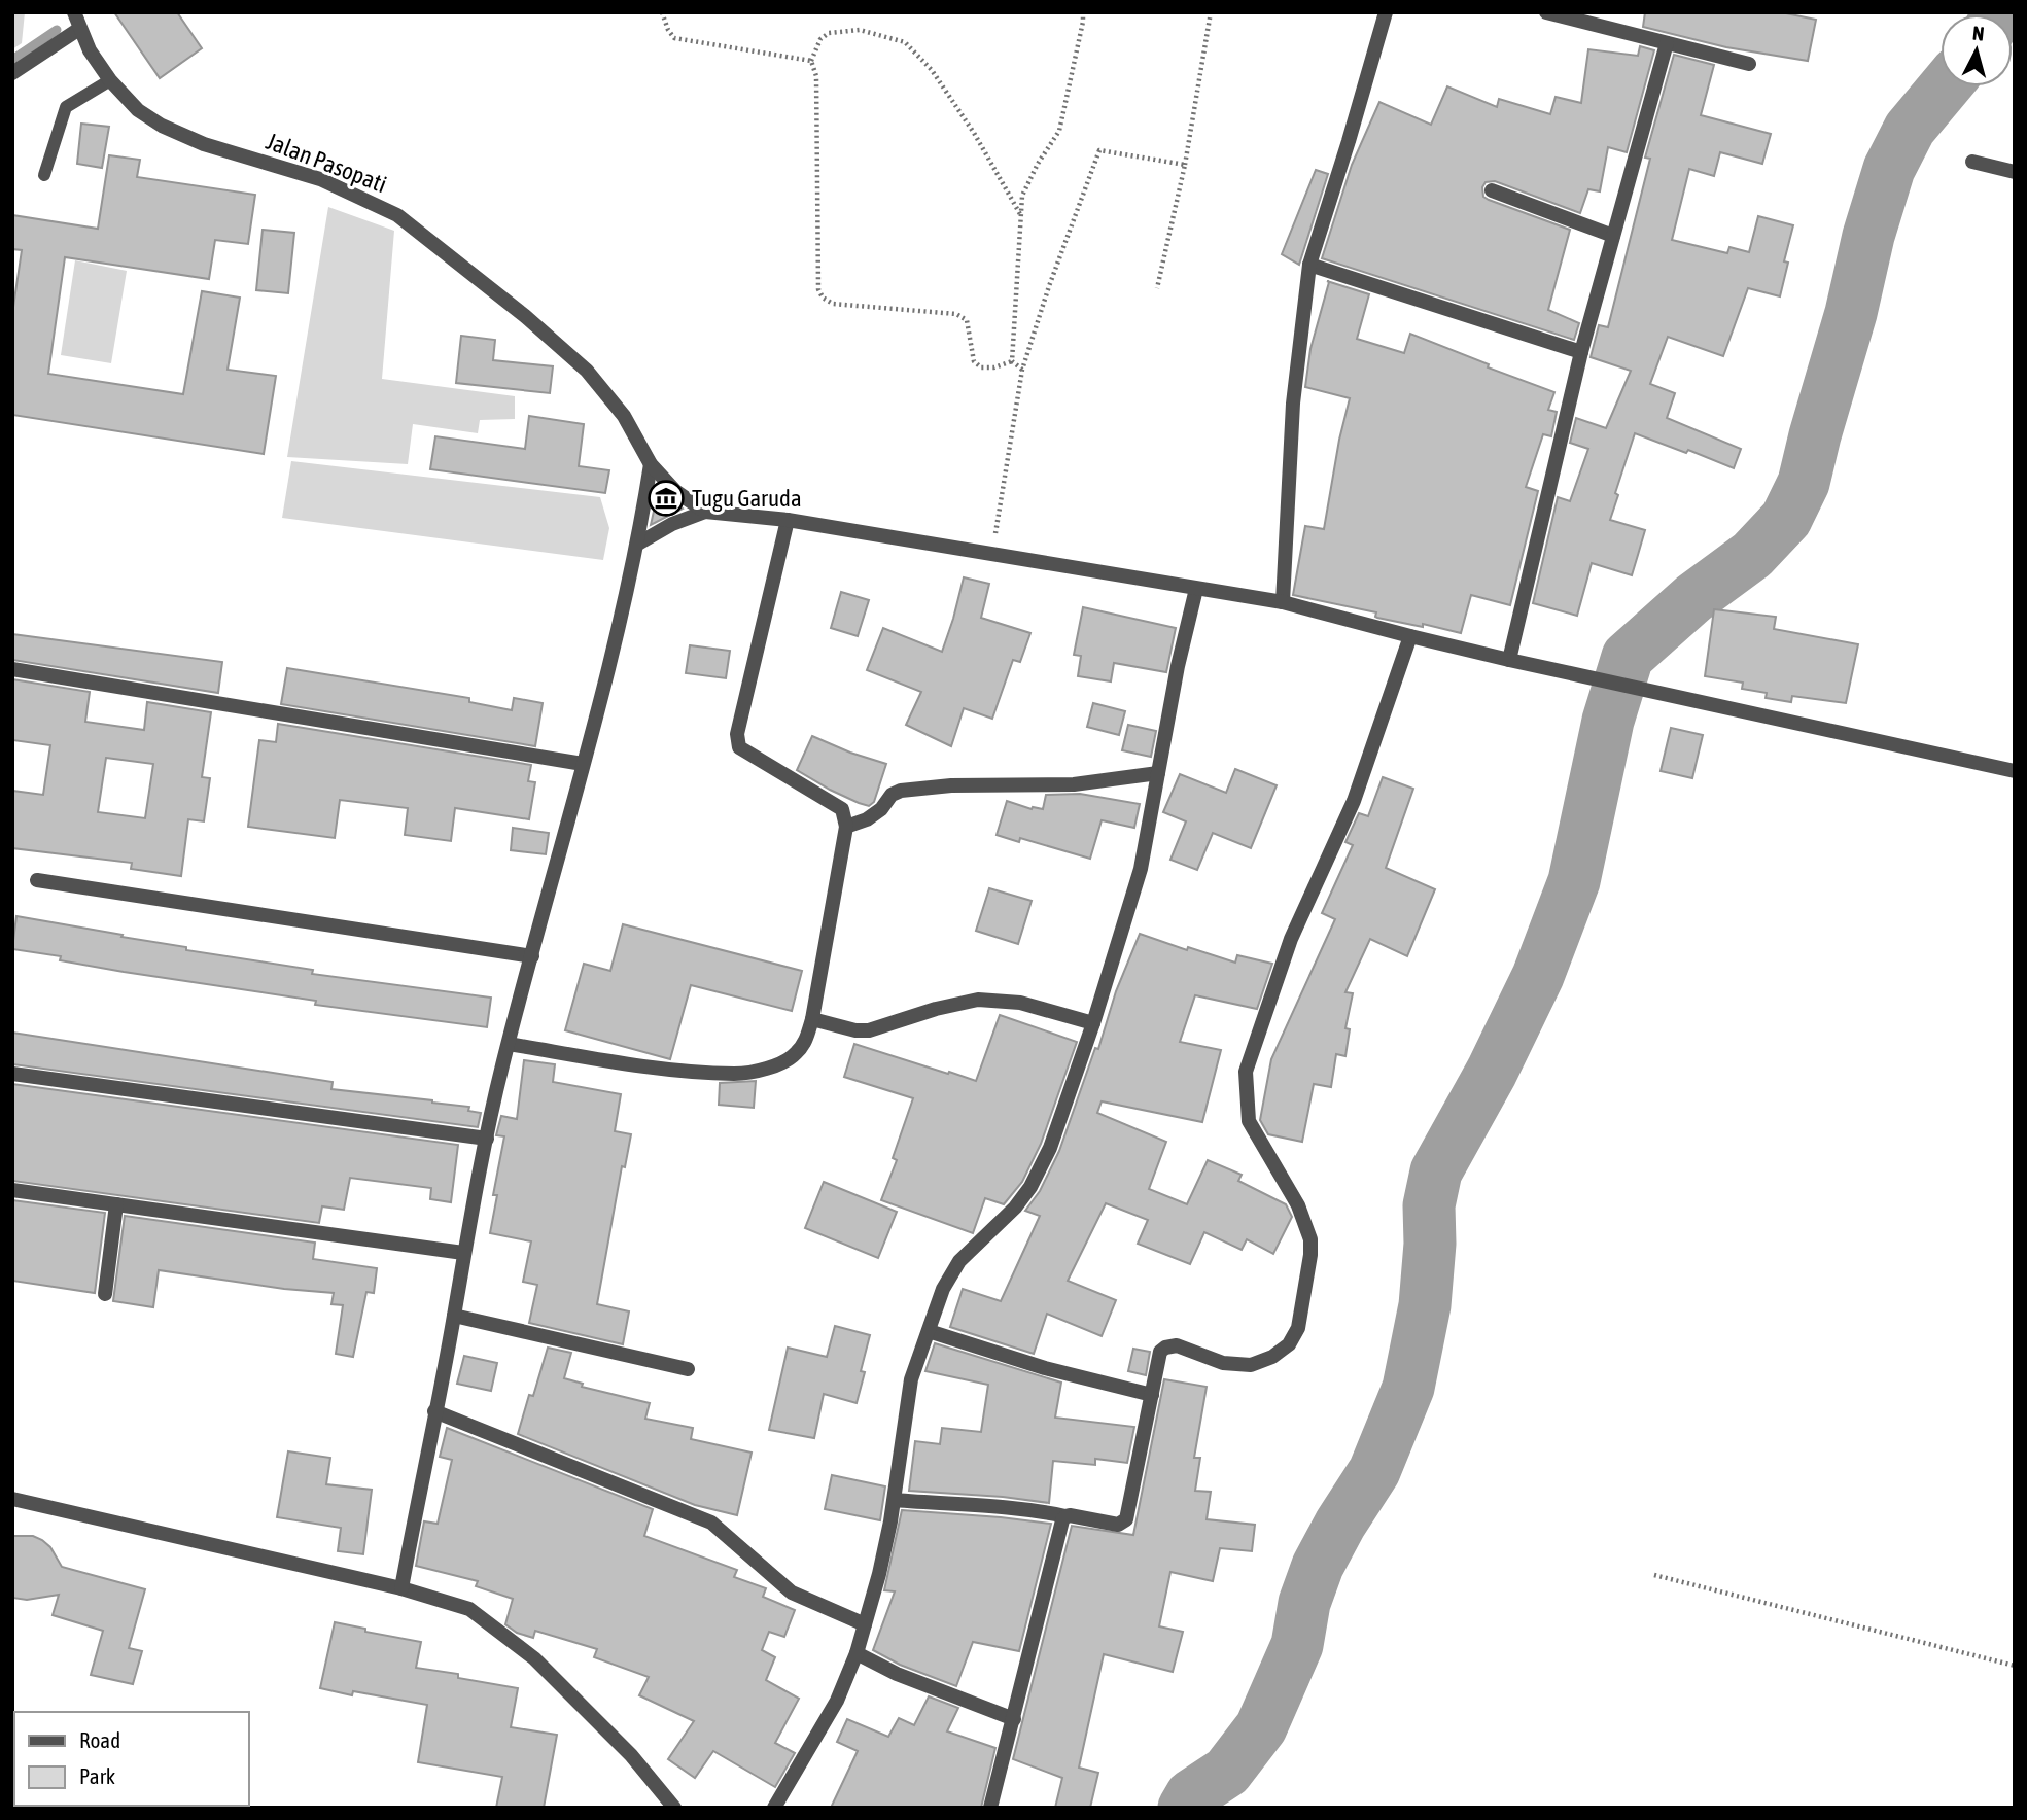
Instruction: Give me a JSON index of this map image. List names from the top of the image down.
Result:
{
  "streets": {
    "street": ["Jalan Pasopati"]
  },
  "places": {
    "museum": ["Tugu Garuda"]
  },
  "legend": ["Road", "Park"],
  "north": "top"
}
